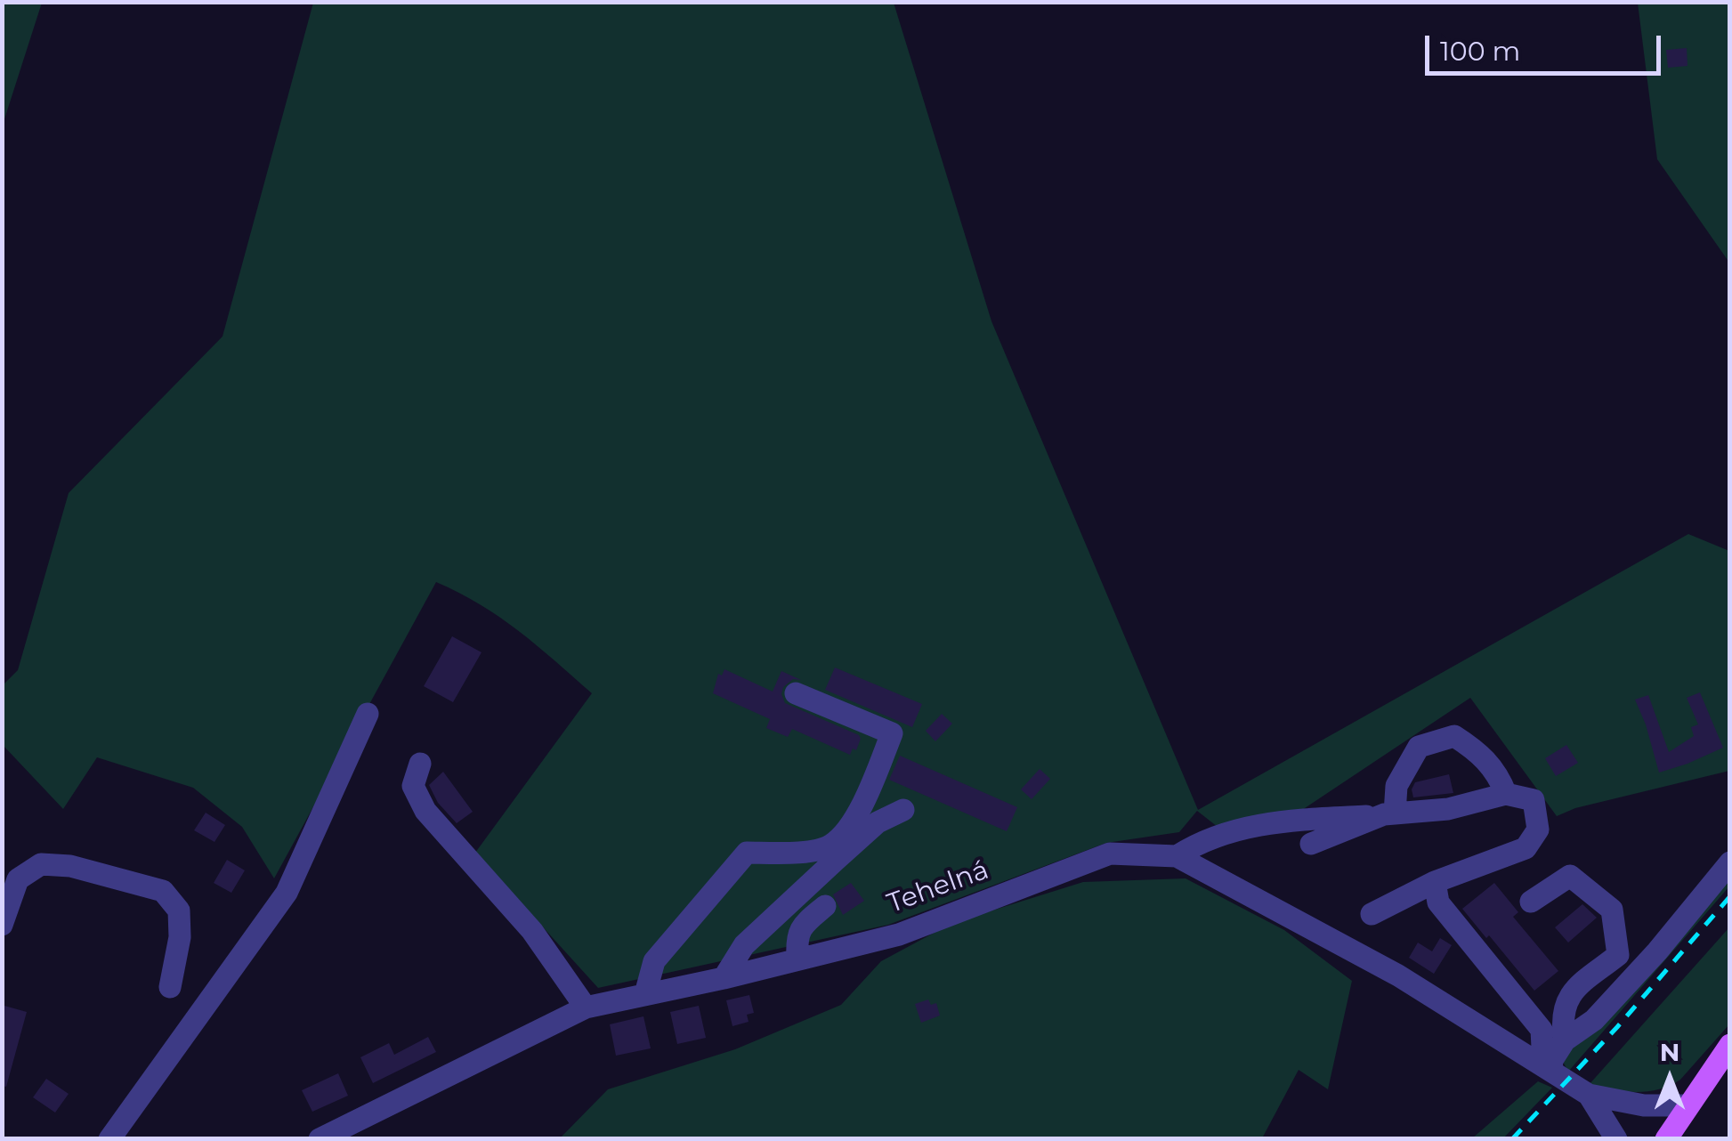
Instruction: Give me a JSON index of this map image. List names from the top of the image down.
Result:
{
  "streets": {
    "street": ["Tehelná"]
  },
  "scale_bar": "100 m",
  "north": "top"
}
